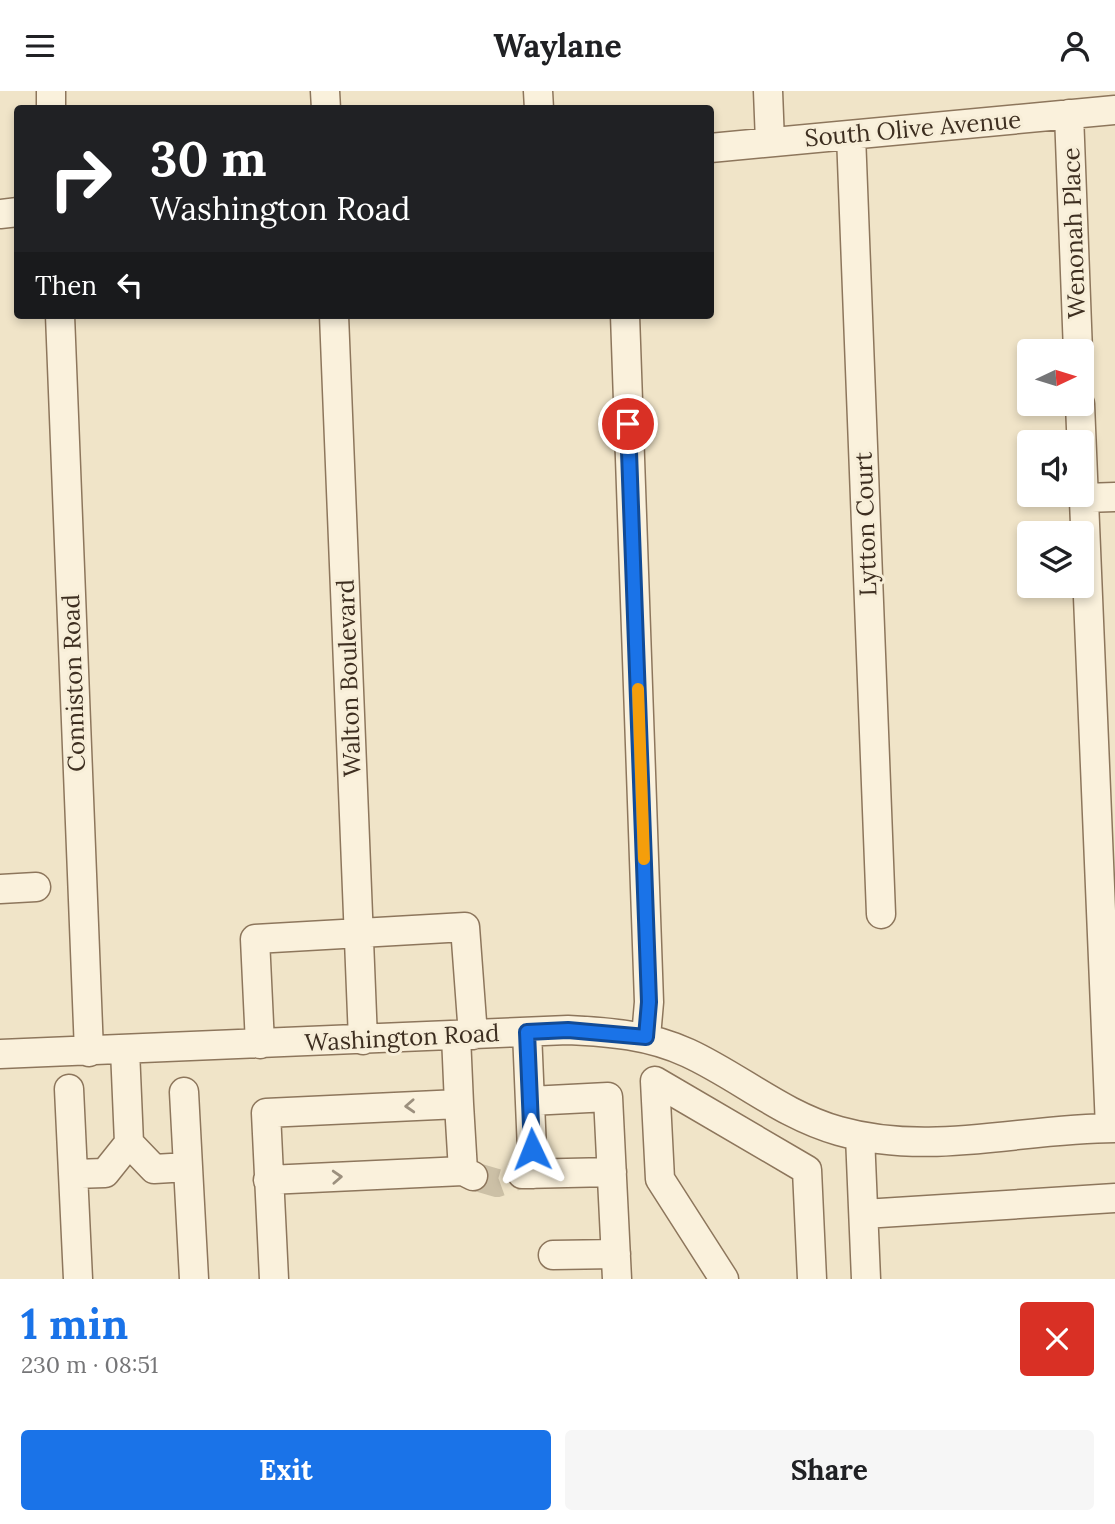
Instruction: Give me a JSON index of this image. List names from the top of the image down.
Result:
{
  "streets": {
    "street": [
      "South Olive Avenue",
      "Wenonah Place",
      "Lytton Court",
      "Walton Boulevard",
      "Conniston Road",
      "Washington Road"
    ]
  },
  "crossings": [
    ["South Olive Avenue", "Wenonah Place"],
    ["South Olive Avenue", "Lytton Court"],
    ["Walton Boulevard", "Washington Road"],
    ["Conniston Road", "Washington Road"]
  ],
  "north": "right",
  "page": {
    "header": "Waylane",
    "turn": ["30 m", "Washington Road"],
    "then": "Then",
    "heading": ["1 min", "230 m · 08:51"],
    "buttons": ["Exit", "Share"]
  }
}
